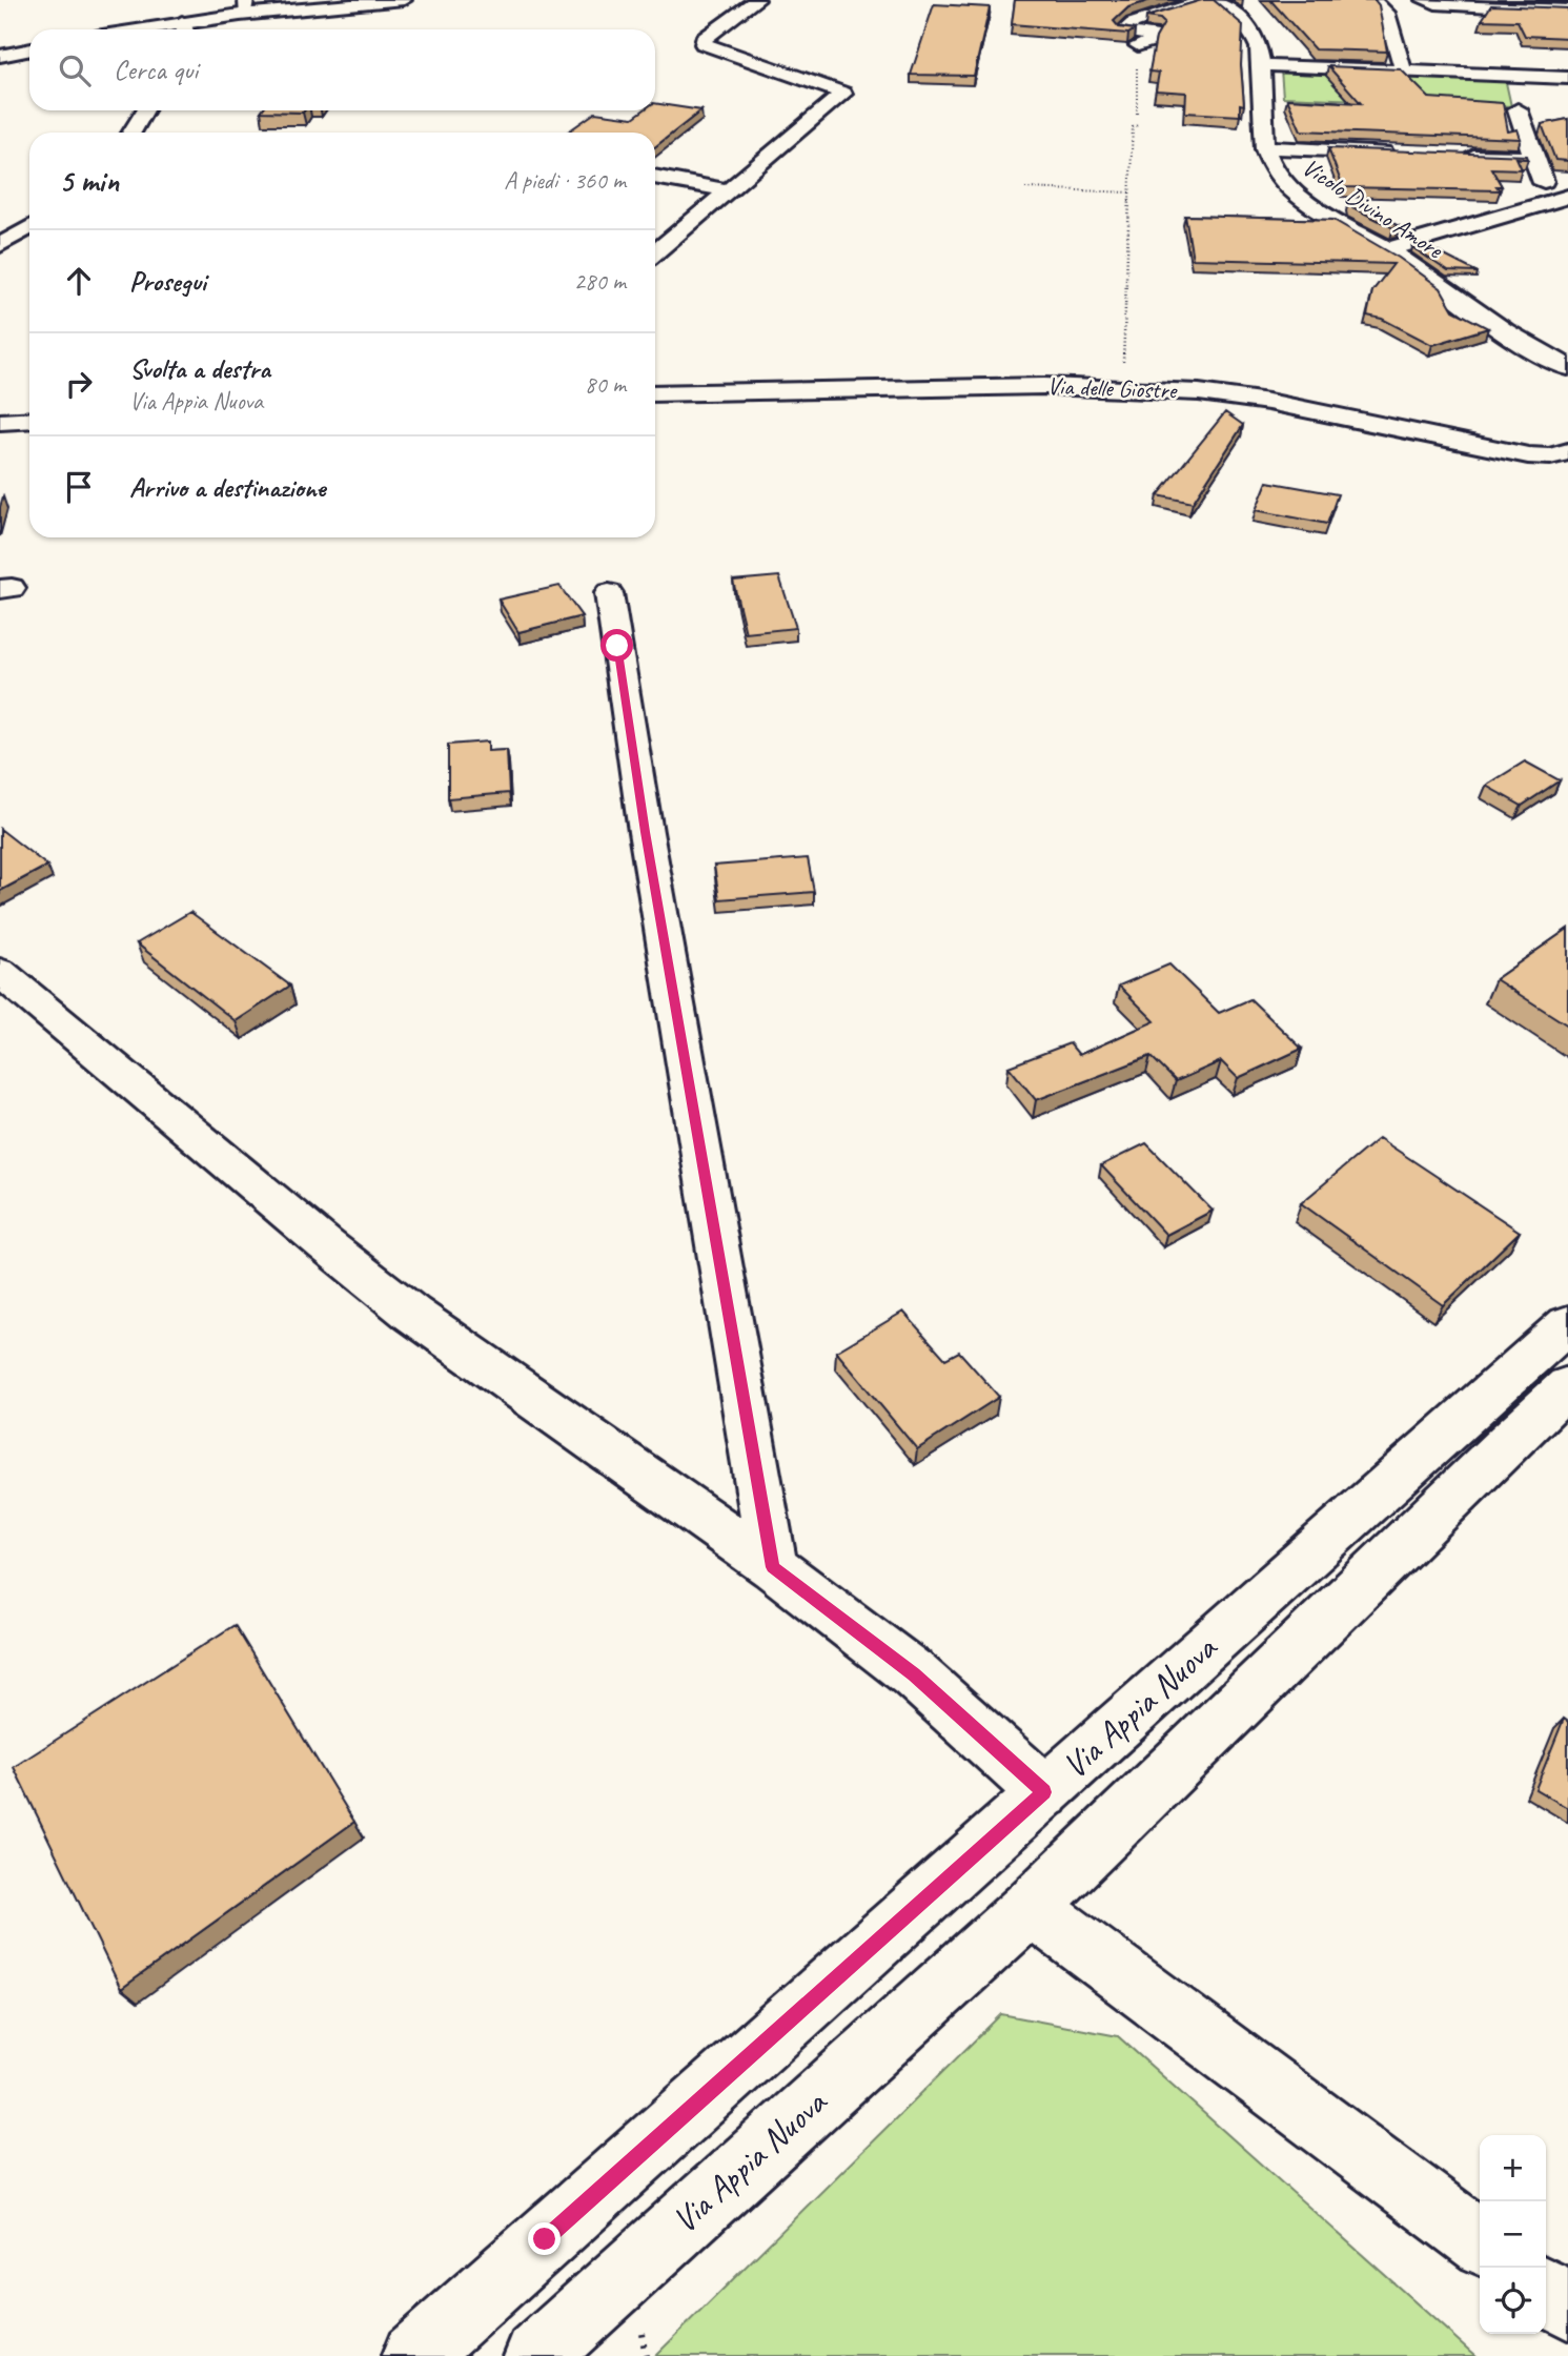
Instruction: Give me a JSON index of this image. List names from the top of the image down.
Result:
{
  "streets": {
    "street": ["Vicolo Divino Amore", "Via delle Giostre", "Via Appia Nuova"]
  },
  "page": {
    "search": "Cerca qui",
    "heading": ["5 min", "A piedi · 360 m"],
    "list": [
      ["Prosegui", "280 m"],
      ["Svolta a destra", "Via Appia Nuova", "80 m"],
      "Arrivo a destinazione"
    ],
    "map_buttons": ["+", "−"]
  }
}
